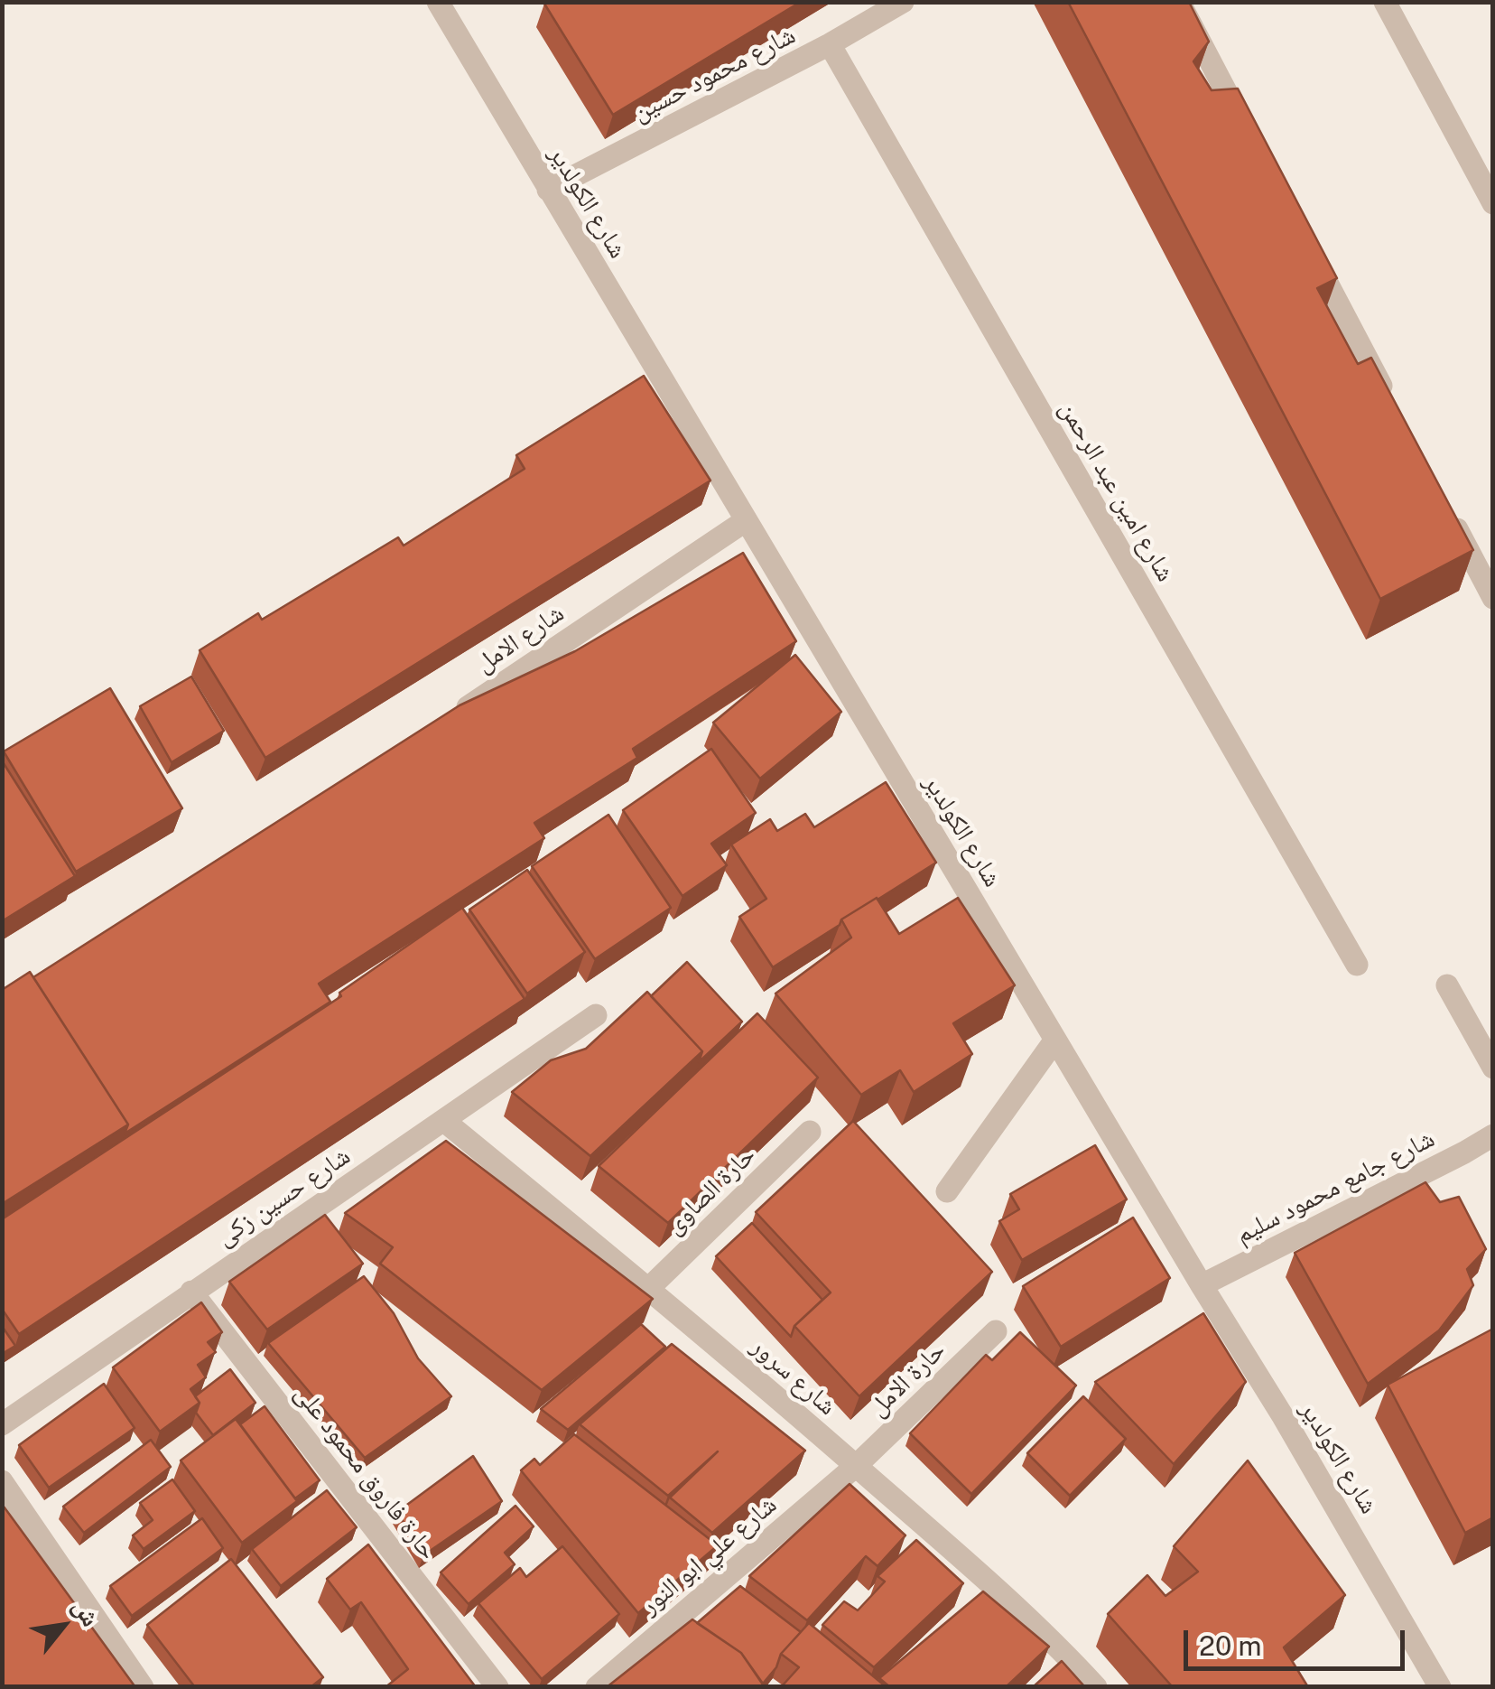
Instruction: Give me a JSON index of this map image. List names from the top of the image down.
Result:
{
  "streets": {
    "street": [
      "شارع محمود حسين",
      "شارع الكولدير",
      "شارع امين عبد الرحمن",
      "شارع الامل",
      "شارع جامع محمود سليم",
      "حارة الصاوى",
      "شارع حسين زكى",
      "شارع سرور",
      "حارة الامل",
      "حارة فاروق محمود على",
      "شارع علي ابو النور"
    ]
  },
  "crossings": [
    ["شارع محمود حسين", "شارع الكولدير"],
    ["شارع محمود حسين", "شارع امين عبد الرحمن"],
    ["شارع الكولدير", "شارع الامل"],
    ["شارع الكولدير", "شارع جامع محمود سليم"],
    ["حارة الصاوى", "شارع سرور"],
    ["شارع حسين زكى", "شارع سرور"],
    ["شارع حسين زكى", "حارة فاروق محمود على"],
    ["شارع سرور", "حارة الامل"],
    ["شارع سرور", "شارع علي ابو النور"],
    ["حارة الامل", "شارع علي ابو النور"]
  ],
  "scale_bar": "20 m",
  "north": "top right"
}
